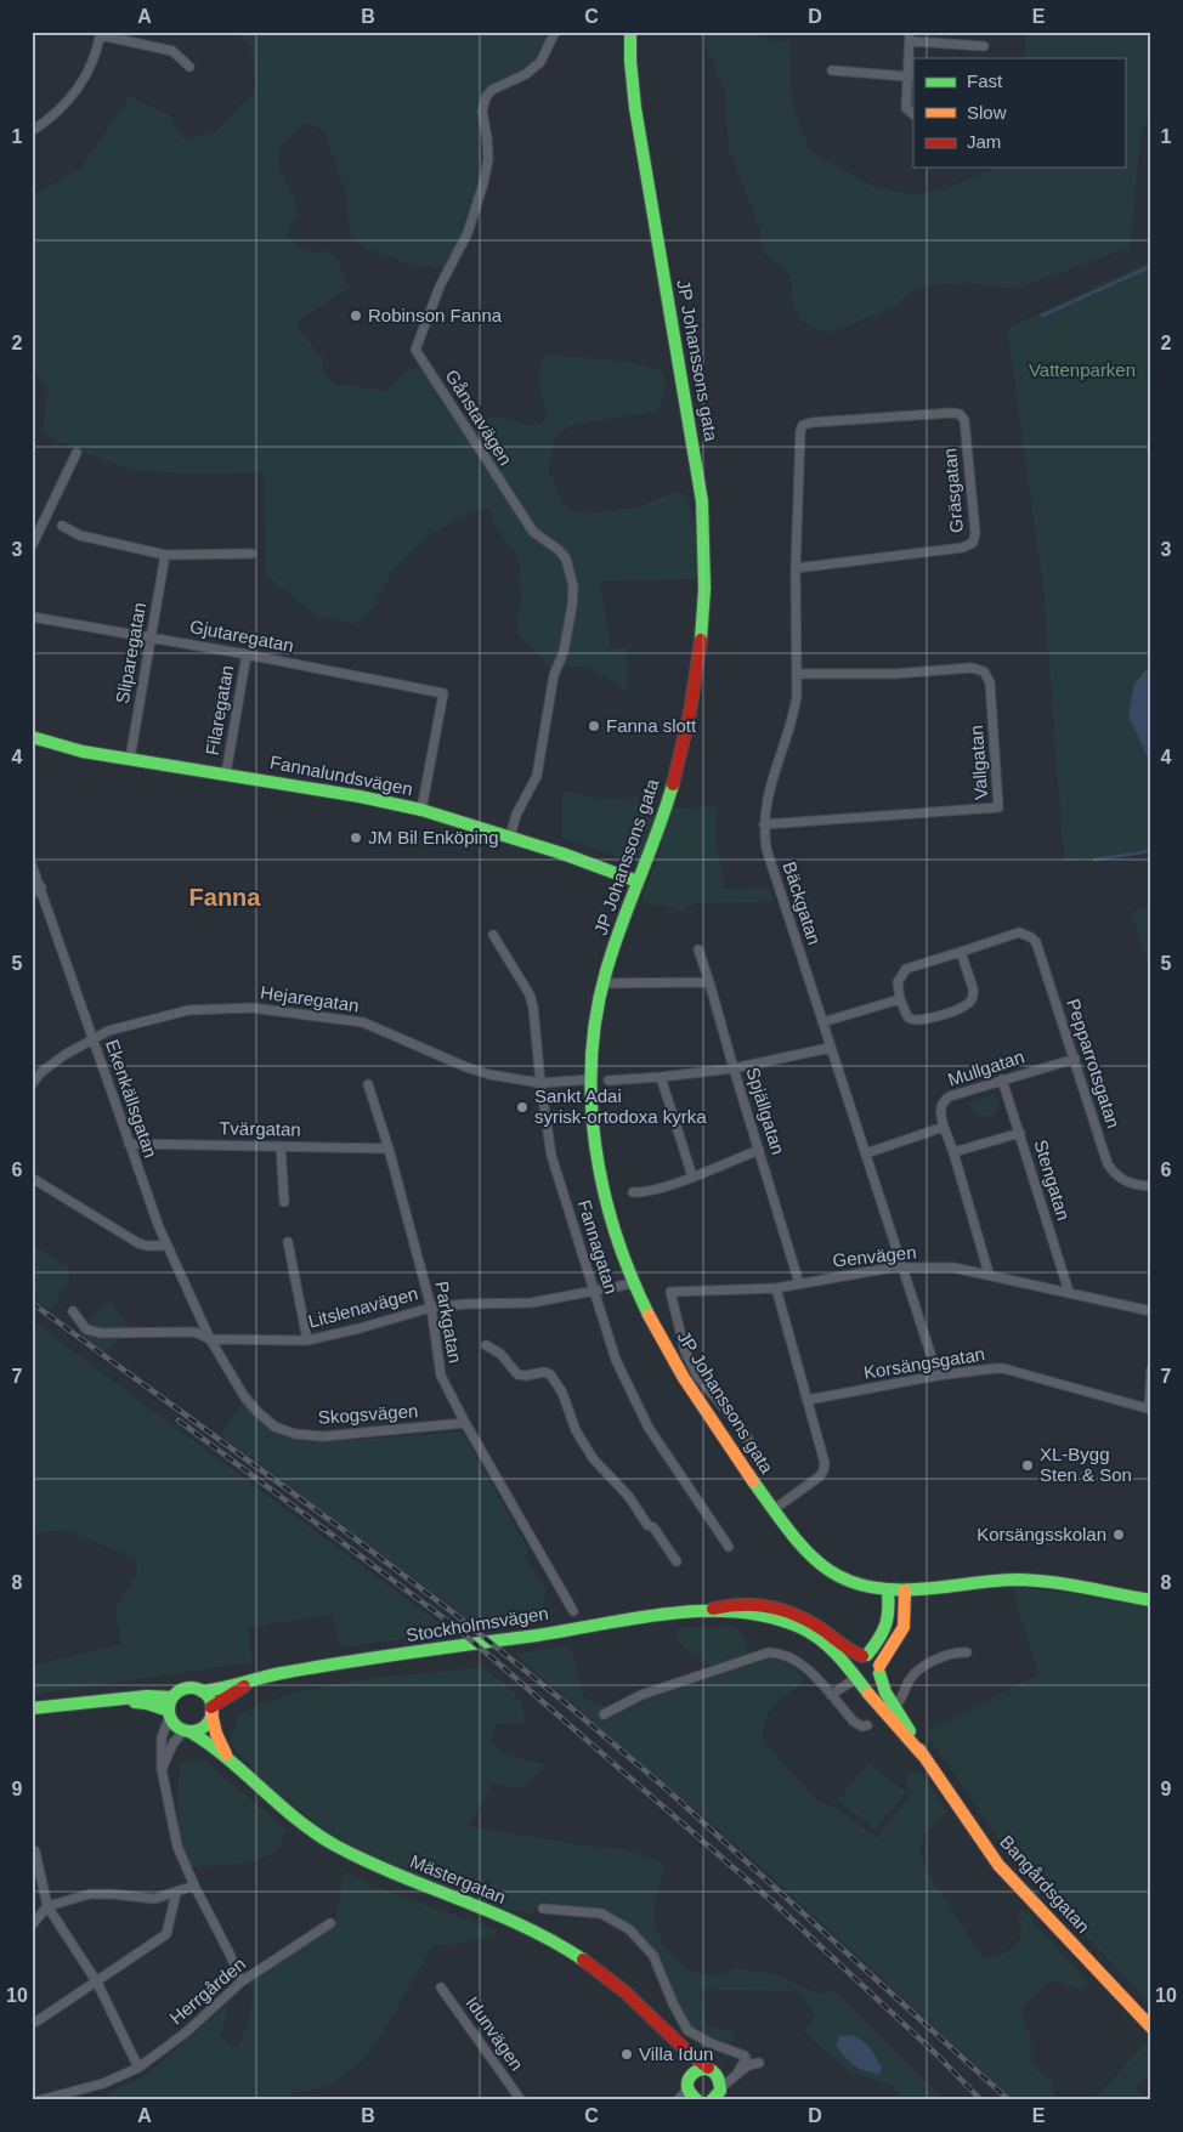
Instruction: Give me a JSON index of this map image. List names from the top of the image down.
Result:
{
  "streets": {
    "street": [
      "JP Johanssons gata",
      "Gånstavägen",
      "Gräsgatan",
      "Gjutaregatan",
      "Sliparegatan",
      "Filaregatan",
      "Vallgatan",
      "Fannalundsvägen",
      "Bäckgatan",
      "Hejaregatan",
      "Pepparrotsgatan",
      "Mullgatan",
      "Ekenkällsgatan",
      "Spjällgatan",
      "Tvärgatan",
      "Stengatan",
      "Fannagatan",
      "Genvägen",
      "Litslenavägen",
      "Parkgatan",
      "Korsängsgatan",
      "Skogsvägen",
      "Stockholmsvägen",
      "Mästergatan",
      "Bangårdsgatan",
      "Herrgården",
      "Idunvägen"
    ]
  },
  "crossings": [
    ["JP Johanssons gata", "Fannalundsvägen"],
    ["JP Johanssons gata", "Hejaregatan"],
    ["JP Johanssons gata", "Litslenavägen"],
    ["Gånstavägen", "Fannalundsvägen"],
    ["Gräsgatan", "Bäckgatan"],
    ["Gjutaregatan", "Sliparegatan"],
    ["Gjutaregatan", "Filaregatan"],
    ["Gjutaregatan", "Fannalundsvägen"],
    ["Sliparegatan", "Fannalundsvägen"],
    ["Filaregatan", "Fannalundsvägen"],
    ["Vallgatan", "Bäckgatan"],
    ["Bäckgatan", "Genvägen"],
    ["Bäckgatan", "Korsängsgatan"],
    ["Hejaregatan", "Ekenkällsgatan"],
    ["Hejaregatan", "Fannagatan"],
    ["Pepparrotsgatan", "Mullgatan"],
    ["Mullgatan", "Stengatan"],
    ["Ekenkällsgatan", "Tvärgatan"],
    ["Ekenkällsgatan", "Litslenavägen"],
    ["Ekenkällsgatan", "Skogsvägen"],
    ["Spjällgatan", "Genvägen"],
    ["Tvärgatan", "Parkgatan"],
    ["Stengatan", "Genvägen"],
    ["Fannagatan", "Litslenavägen"],
    ["Litslenavägen", "Parkgatan"],
    ["Litslenavägen", "Skogsvägen"],
    ["Parkgatan", "Skogsvägen"],
    ["Stockholmsvägen", "Mästergatan"],
    ["Stockholmsvägen", "Bangårdsgatan"]
  ],
  "districts": ["Fanna"],
  "parks": ["Vattenparken"],
  "places": [
    "Robinson Fanna",
    "Fanna slott",
    "JM Bil Enköping",
    "Sankt Adai syrisk-ortodoxa kyrka",
    "XL-Bygg Sten & Son",
    "Korsängsskolan",
    "Villa Idun"
  ],
  "legend": ["Fast", "Slow", "Jam"],
  "grid": {
    "columns": [
      "A",
      "B",
      "C",
      "D",
      "E"
    ],
    "rows": [
      "1",
      "2",
      "3",
      "4",
      "5",
      "6",
      "7",
      "8",
      "9",
      "10"
    ]
  }
}
